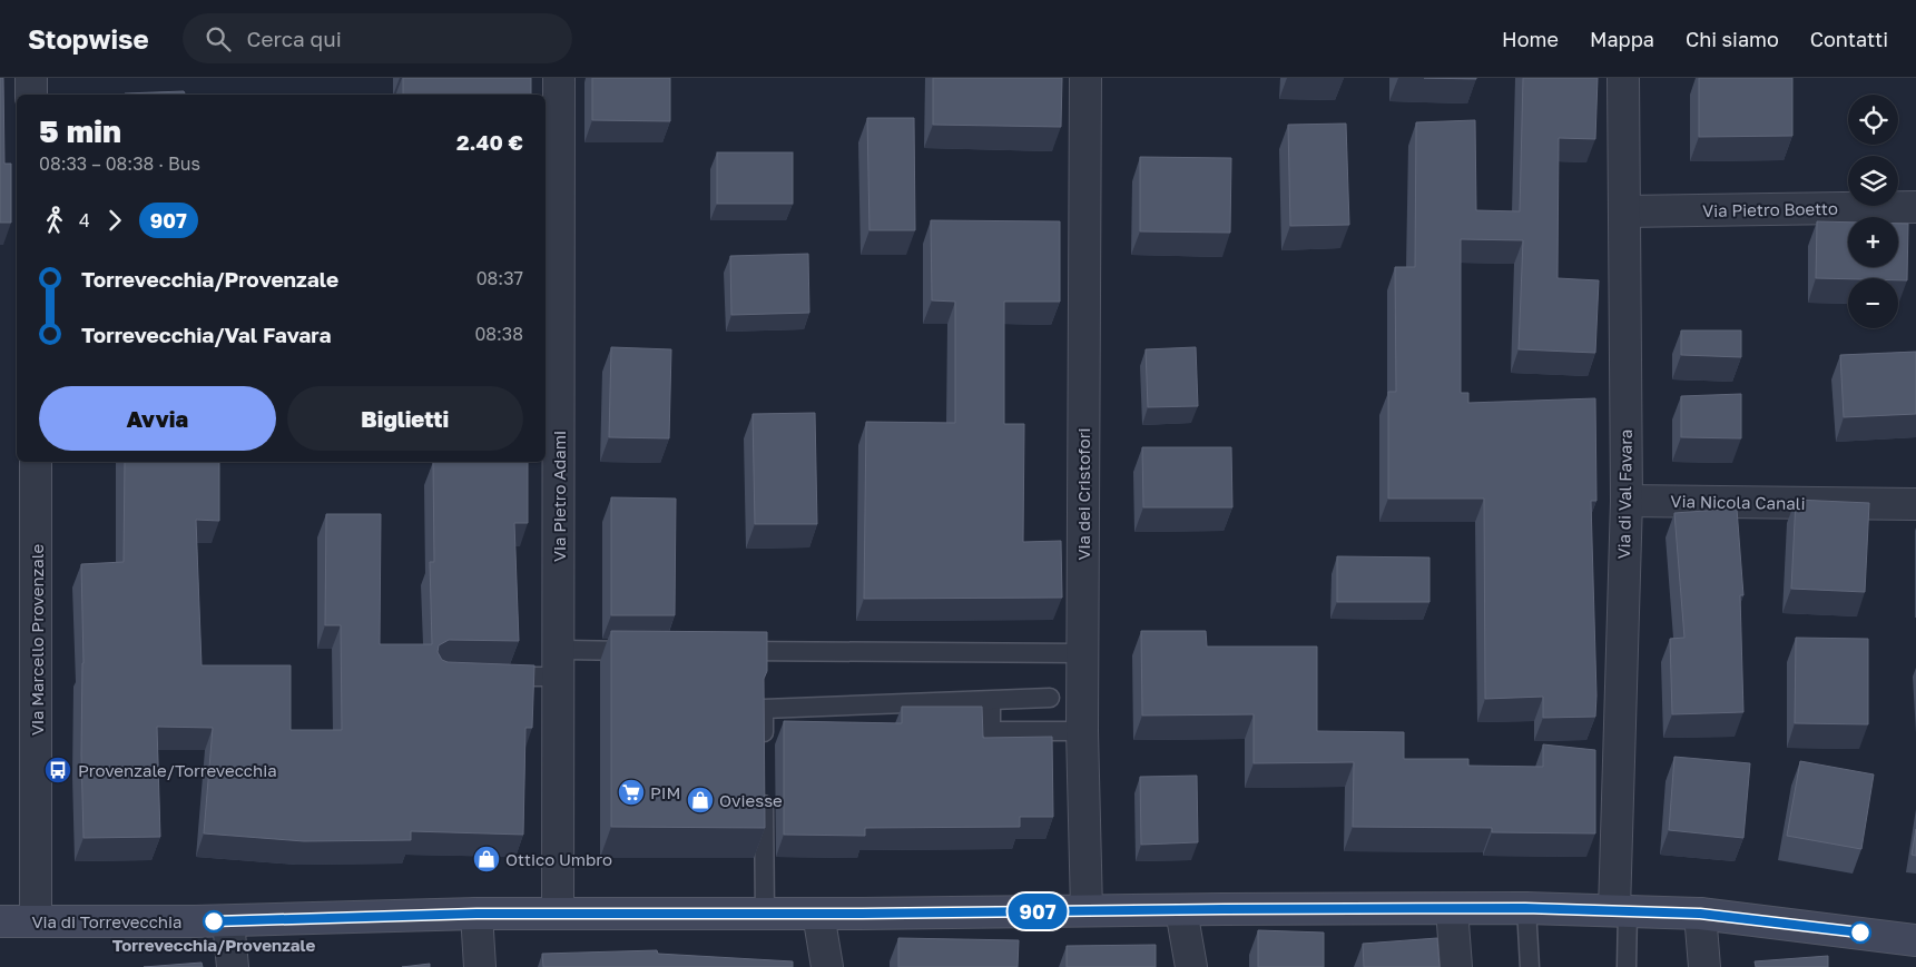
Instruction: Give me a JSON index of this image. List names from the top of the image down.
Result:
{
  "streets": {
    "main road": ["Via di Torrevecchia"],
    "street": [
      "Via Pietro Boetto",
      "Via dei Cristofori",
      "Via di Val Favara",
      "Via Pietro Adami",
      "Via Nicola Canali",
      "Via Marcello Provenzale"
    ]
  },
  "crossings": [
    ["Via Pietro Boetto", "Via di Val Favara"],
    ["Via dei Cristofori", "Via di Torrevecchia"],
    ["Via di Val Favara", "Via Nicola Canali"],
    ["Via di Val Favara", "Via di Torrevecchia"],
    ["Via Pietro Adami", "Via di Torrevecchia"],
    ["Via Marcello Provenzale", "Via di Torrevecchia"]
  ],
  "places": {
    "bus stop": ["Provenzale/Torrevecchia"],
    "supermarket": ["PIM"],
    "shop": ["Oviesse", "Ottico Umbro"],
    "other": ["Torrevecchia/Provenzale"]
  },
  "lines": ["bus line 907"],
  "page": {
    "header": "Stopwise",
    "search": "Cerca qui",
    "nav": [
      "Home",
      "Mappa",
      "Chi siamo",
      "Contatti"
    ],
    "on_map": "907",
    "map_buttons": ["+", "−"],
    "heading": ["5 min", "08:33 – 08:38 · Bus", "2.40 €"],
    "legs": ["4", "907"],
    "list": [
      {
        "name": "Torrevecchia/Provenzale",
        "value": "08:37"
      },
      {
        "name": "Torrevecchia/Val Favara",
        "value": "08:38"
      }
    ],
    "buttons": ["Avvia", "Biglietti"]
  }
}
